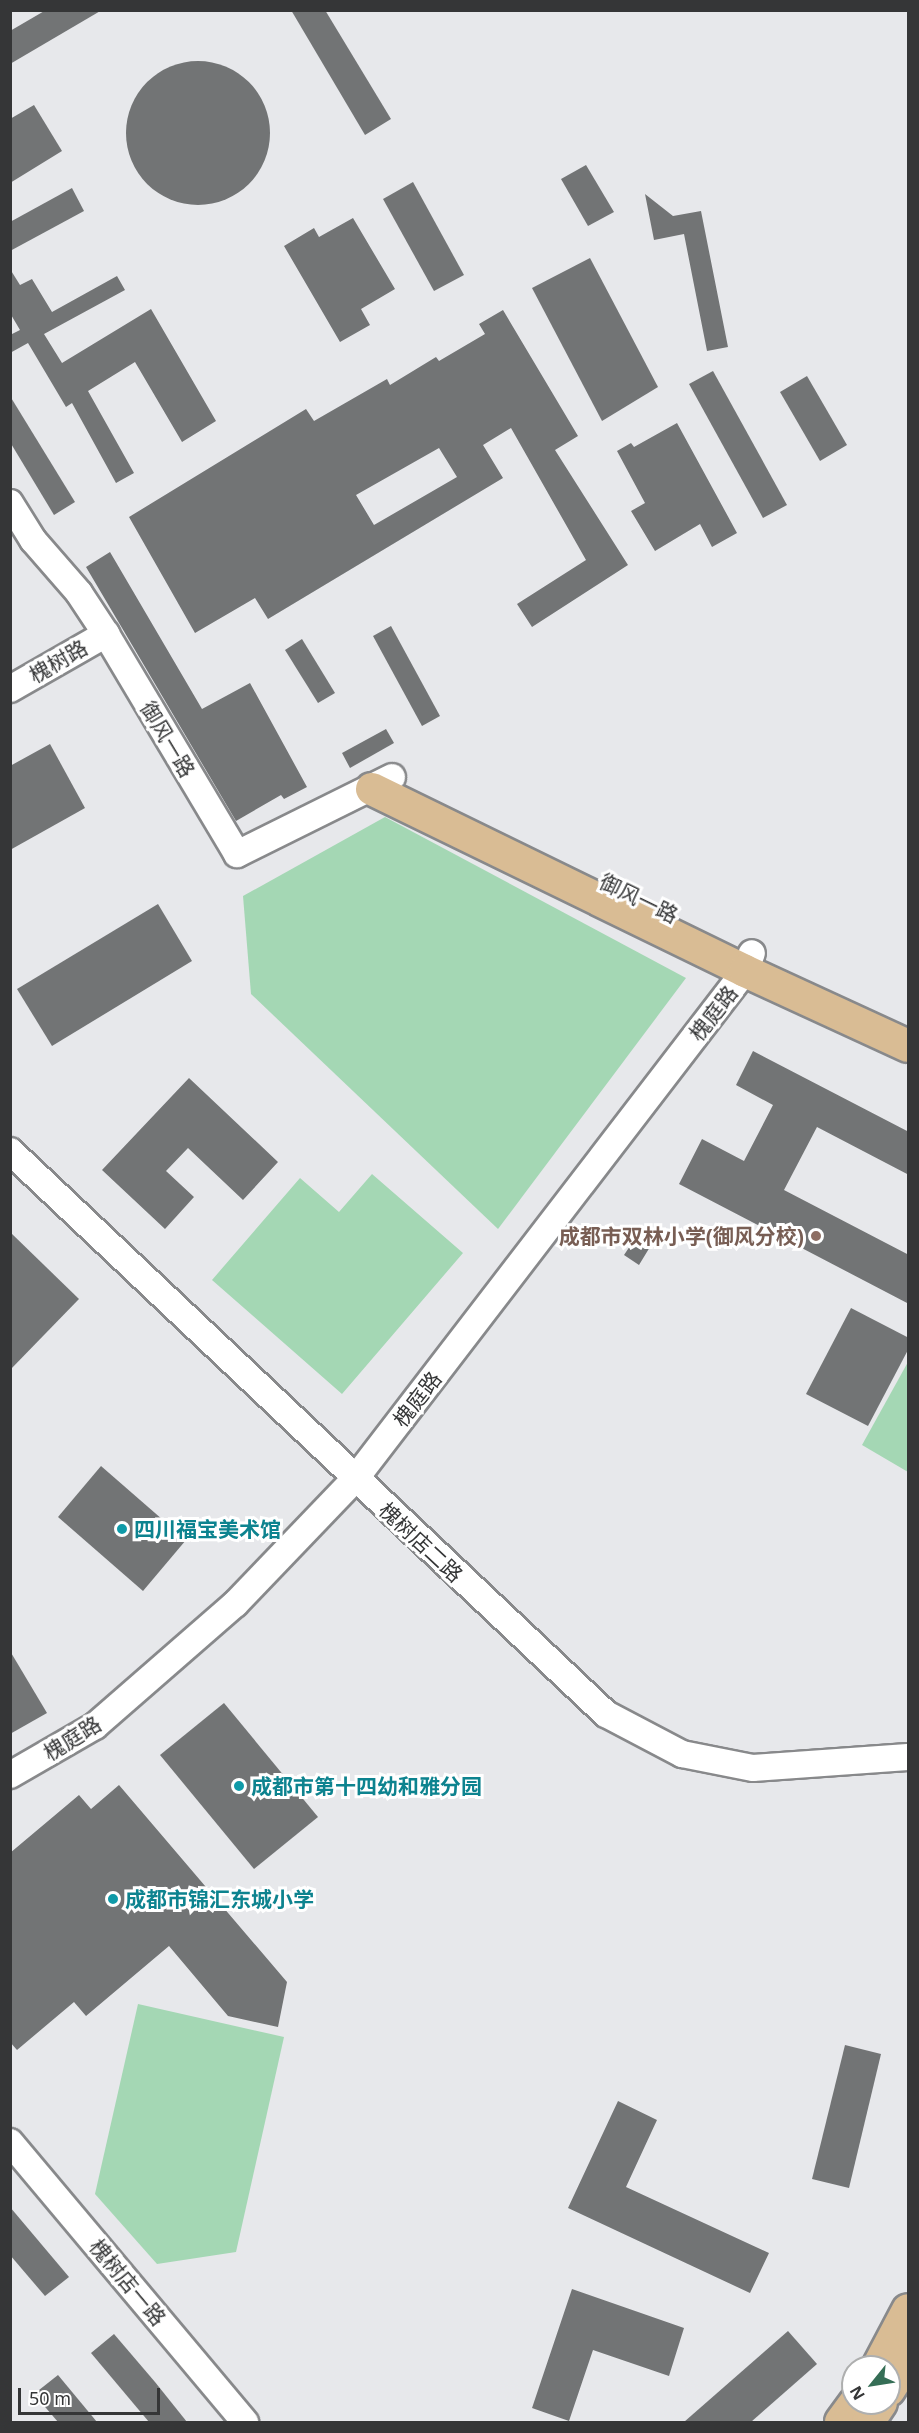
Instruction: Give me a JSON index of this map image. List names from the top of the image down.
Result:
{
  "streets": {
    "main road": ["御风一路"],
    "street": [
      "槐树路",
      "槐庭路",
      "槐树店二路",
      "槐树店一路"
    ]
  },
  "crossings": [
    ["槐树路", "御风一路"],
    ["御风一路", "槐庭路"],
    ["槐庭路", "槐树店二路"]
  ],
  "places": [
    "成都市双林小学(御风分校)",
    "四川福宝美术馆",
    "成都市第十四幼和雅分园",
    "成都市锦汇东城小学"
  ],
  "scale_bar": "50 m",
  "north": "bottom left"
}
